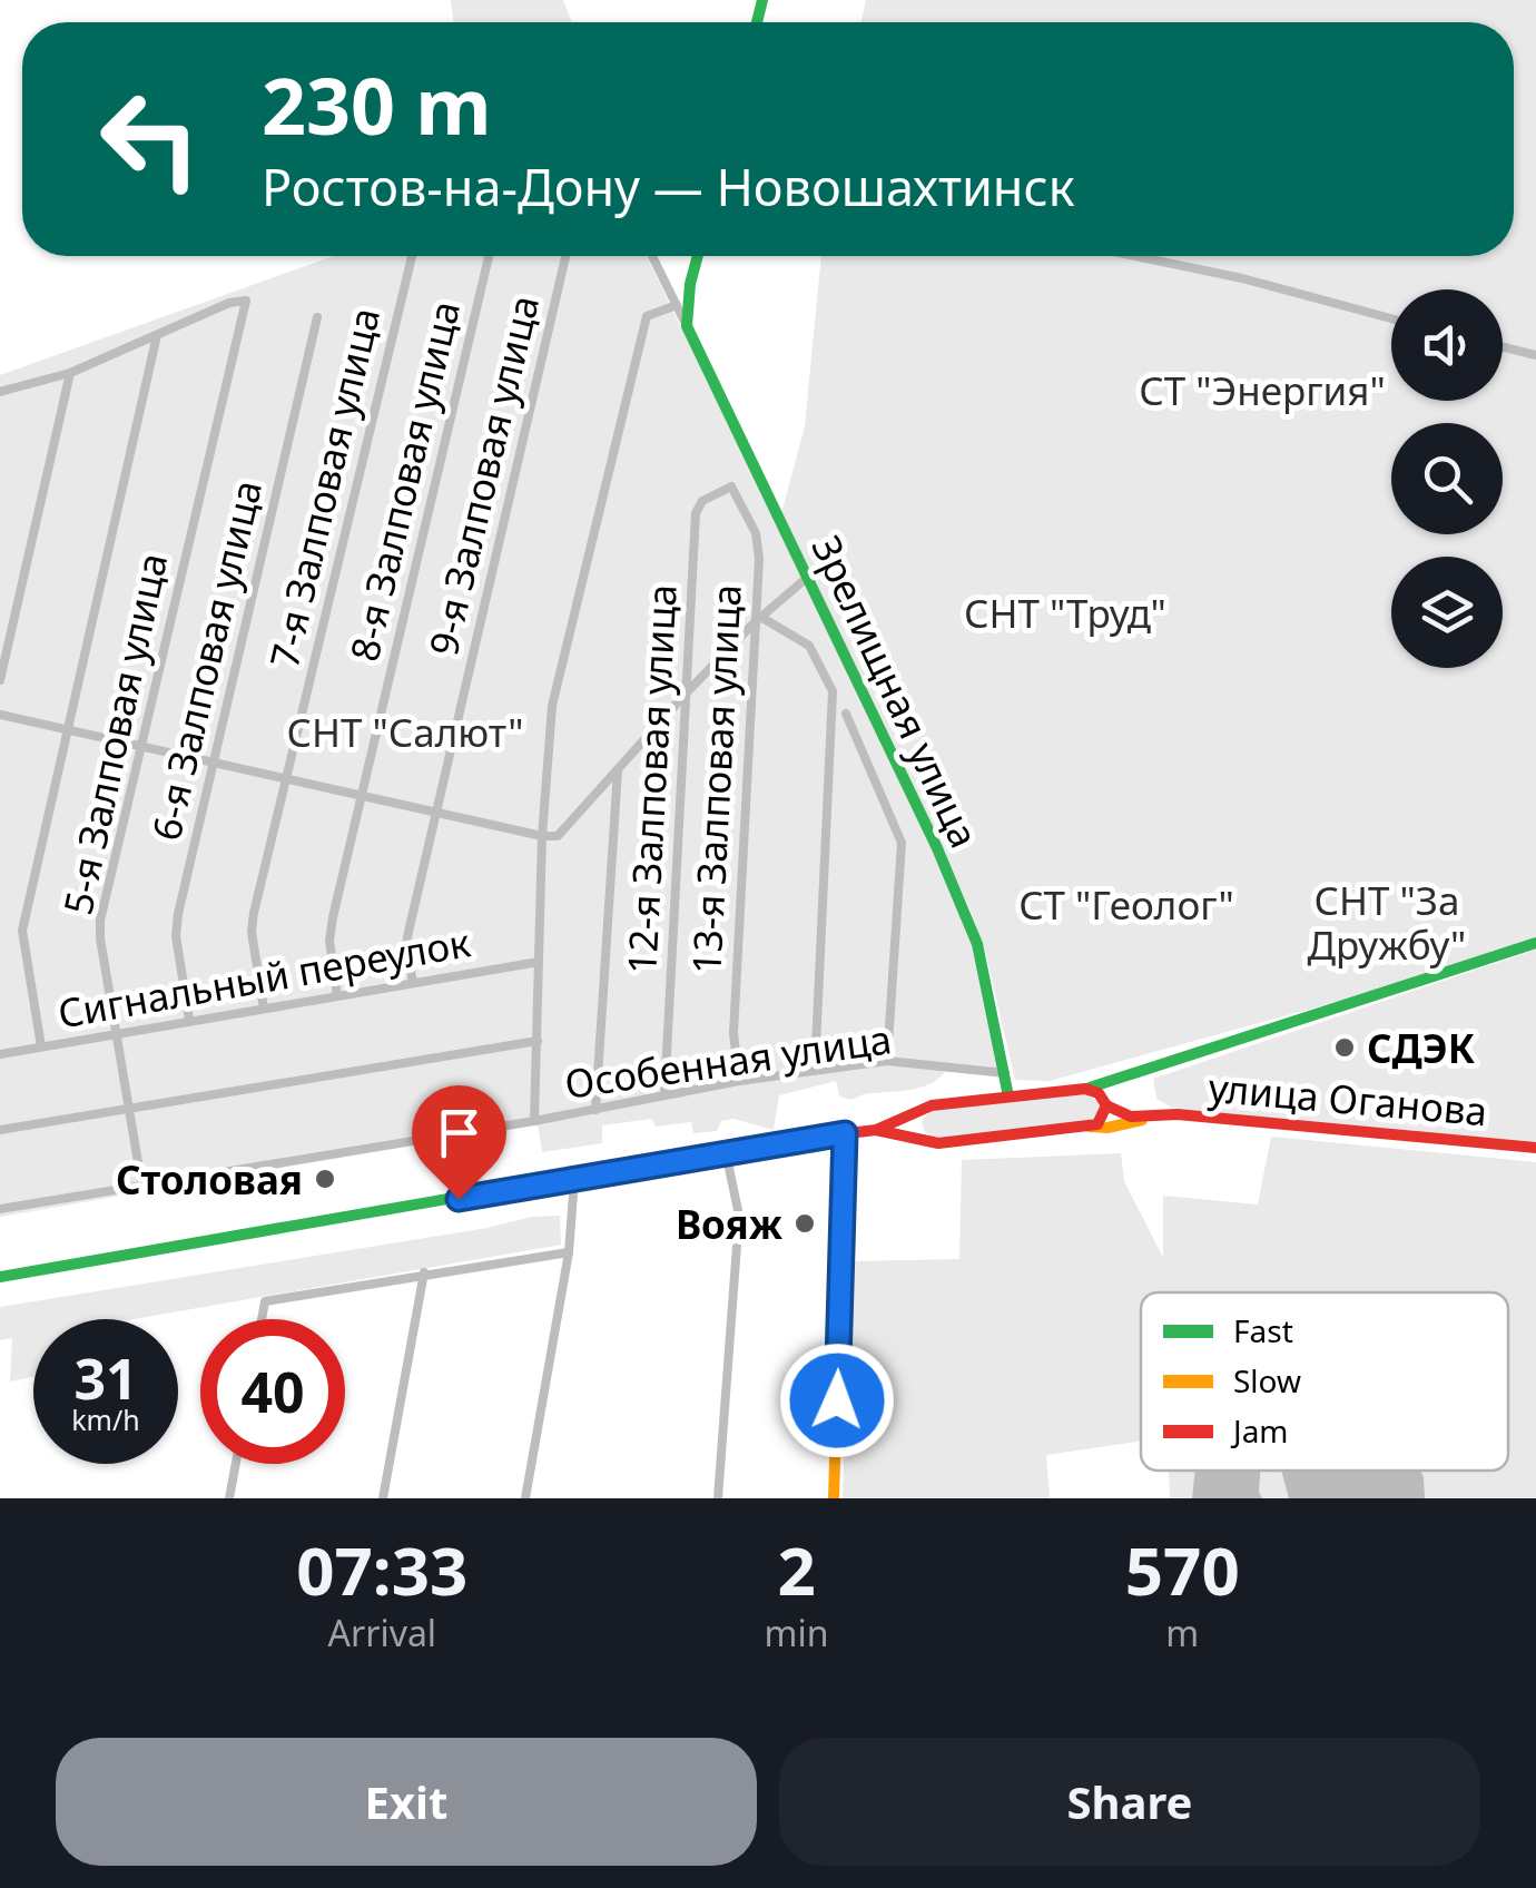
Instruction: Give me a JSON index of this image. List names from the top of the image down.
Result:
{
  "streets": {
    "main road": ["Зрелищная улица", "улица Оганова"],
    "street": [
      "9-я Залповая улица",
      "8-я Залповая улица",
      "7-я Залповая улица",
      "6-я Залповая улица",
      "5-я Залповая улица",
      "12-я Залповая улица",
      "13-я Залповая улица",
      "Сигнальный переулок",
      "Особенная улица"
    ]
  },
  "crossings": [
    ["9-я Залповая улица", "Сигнальный переулок"],
    ["8-я Залповая улица", "Сигнальный переулок"],
    ["7-я Залповая улица", "Сигнальный переулок"],
    ["6-я Залповая улица", "Сигнальный переулок"],
    ["Зрелищная улица", "Особенная улица"],
    ["5-я Залповая улица", "Сигнальный переулок"],
    ["5-я Залповая улица", "Особенная улица"],
    ["12-я Залповая улица", "13-я Залповая улица"],
    ["12-я Залповая улица", "Особенная улица"],
    ["13-я Залповая улица", "Особенная улица"]
  ],
  "parks": [
    "СТ \"Энергия\"",
    "СНТ \"Труд\"",
    "СНТ \"Салют\"",
    "СНТ \"За Дружбу\"",
    "СТ \"Геолог\""
  ],
  "places": ["СДЭК", "Столовая", "Вояж"],
  "legend": ["Fast", "Slow", "Jam"],
  "page": {
    "turn": ["230 m", "Ростов-на-Дону — Новошахтинск"],
    "speed": "31 km/h",
    "limit": "40",
    "eta": [
      "07:33",
      "Arrival",
      "2",
      "min",
      "570",
      "m"
    ],
    "buttons": ["Exit", "Share"]
  }
}
